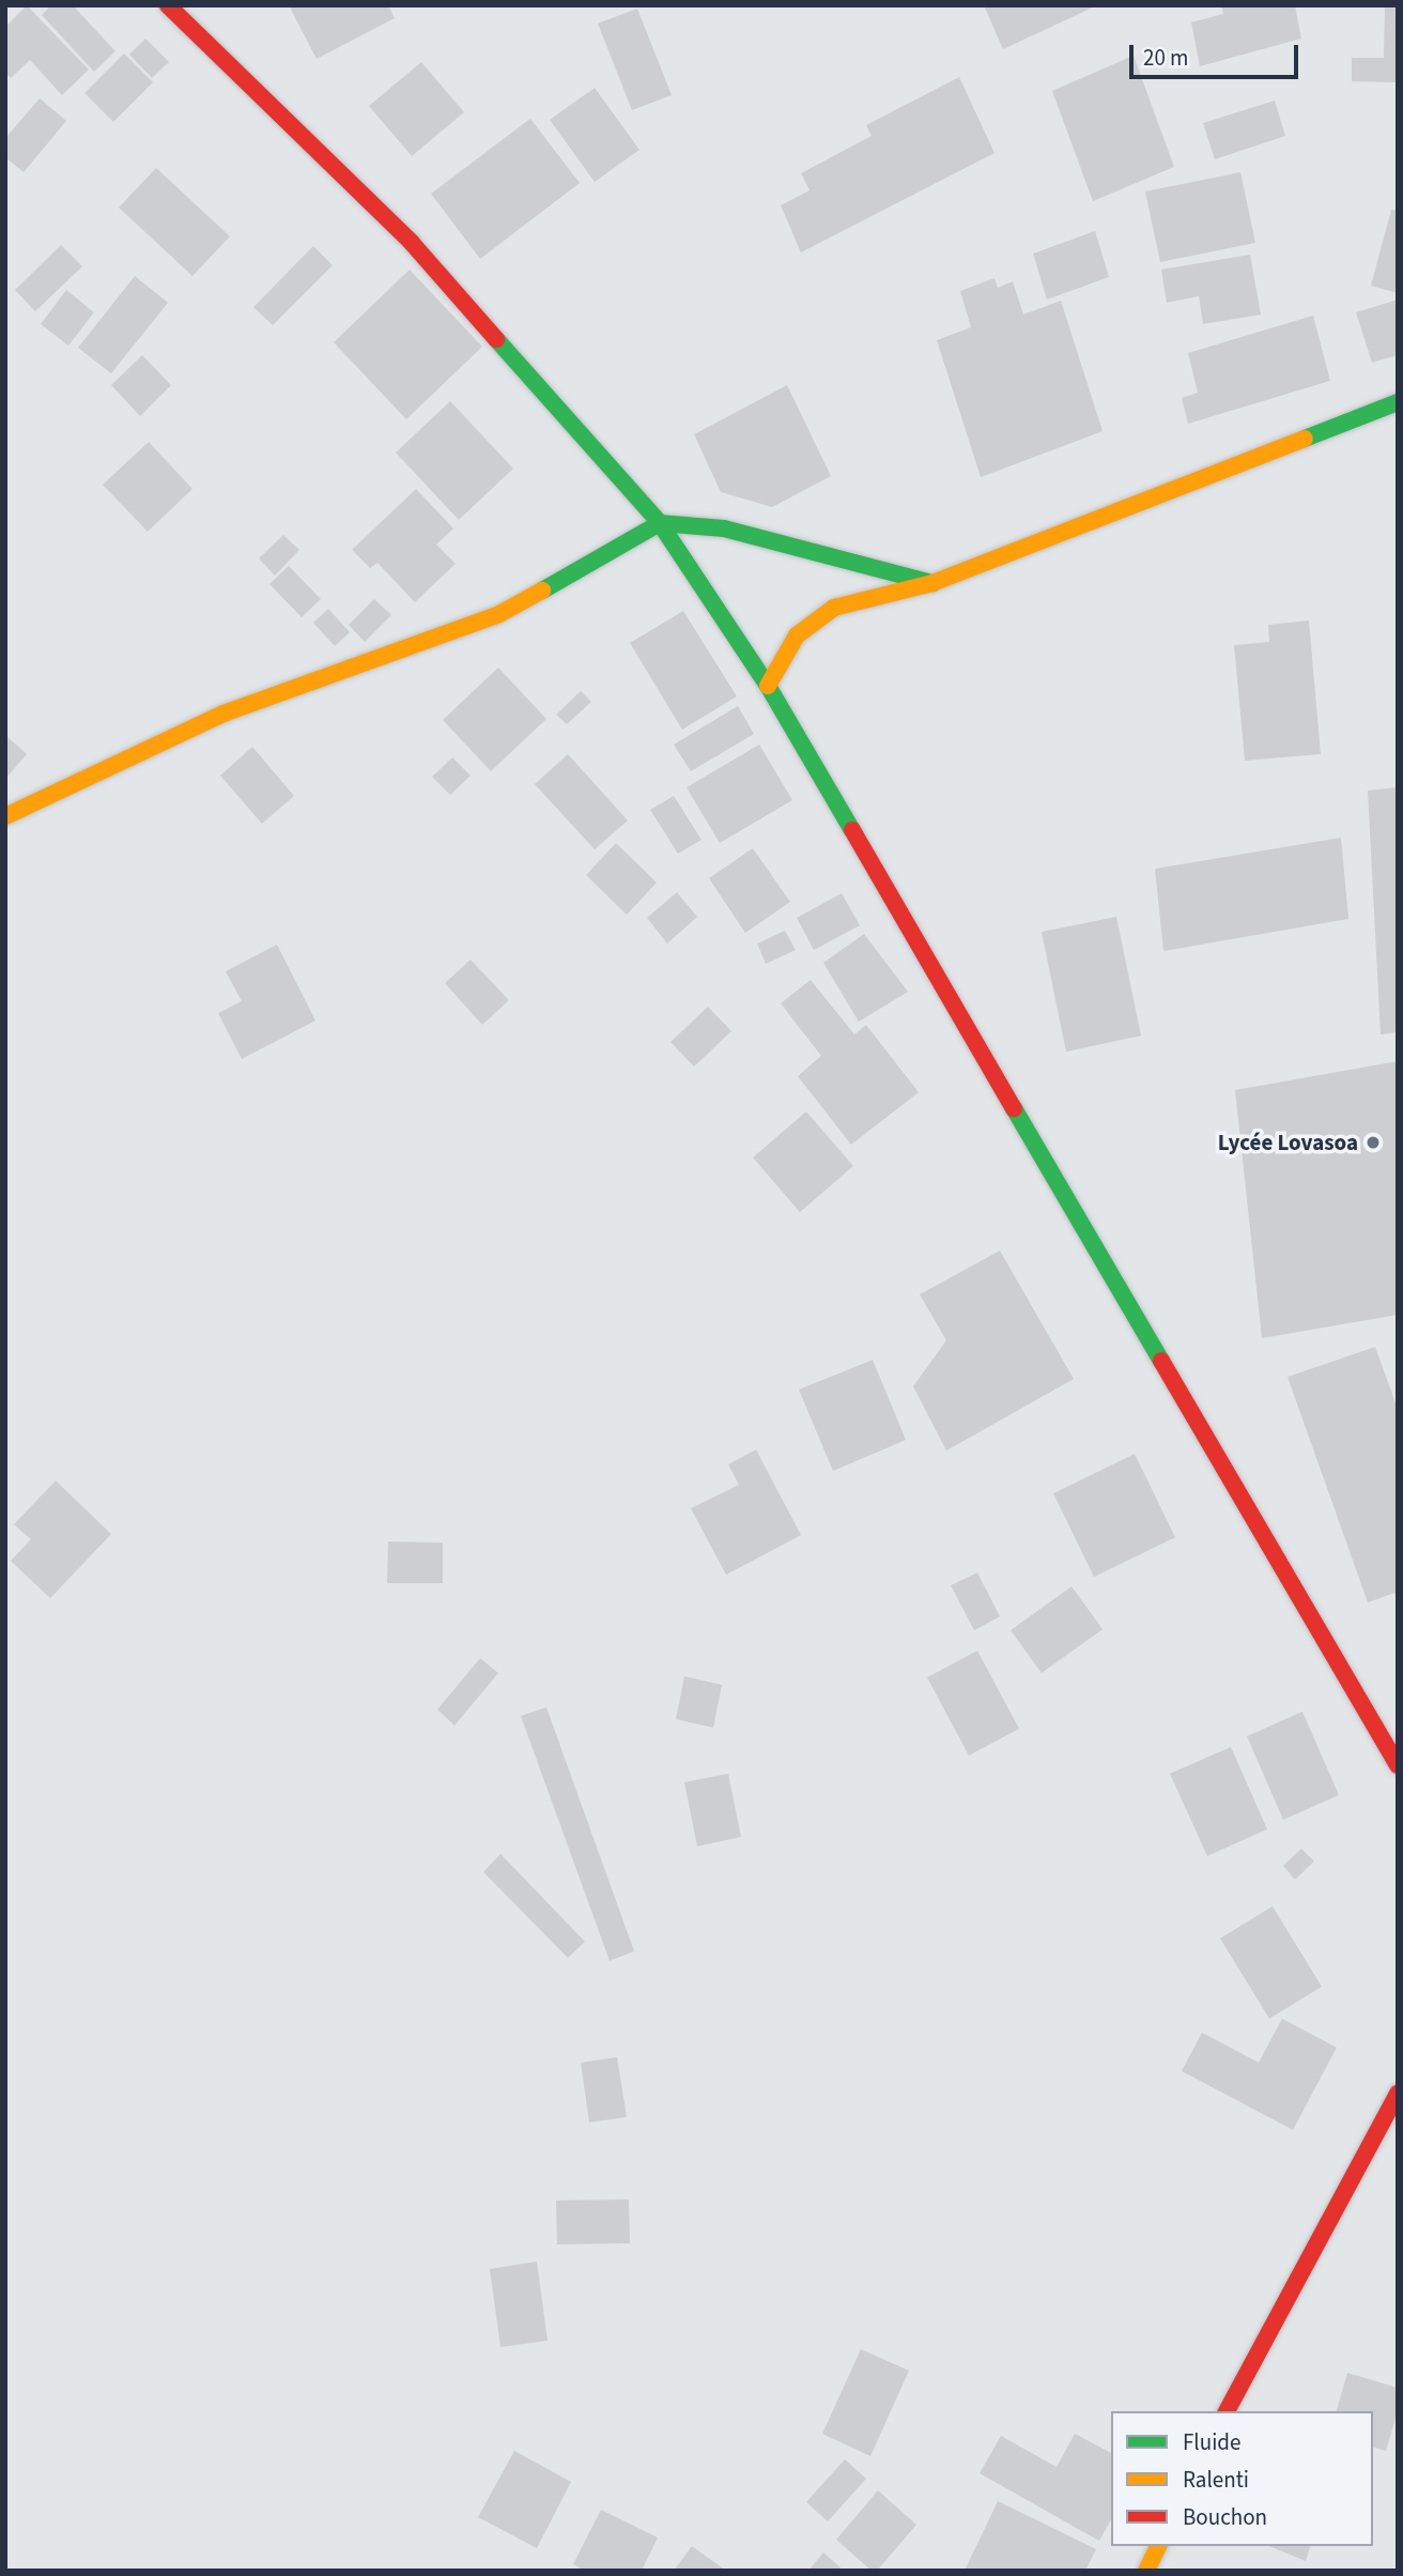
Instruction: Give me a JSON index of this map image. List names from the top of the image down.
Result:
{
  "places": ["Lycée Lovasoa"],
  "legend": ["Fluide", "Ralenti", "Bouchon"],
  "scale_bar": "20 m"
}
